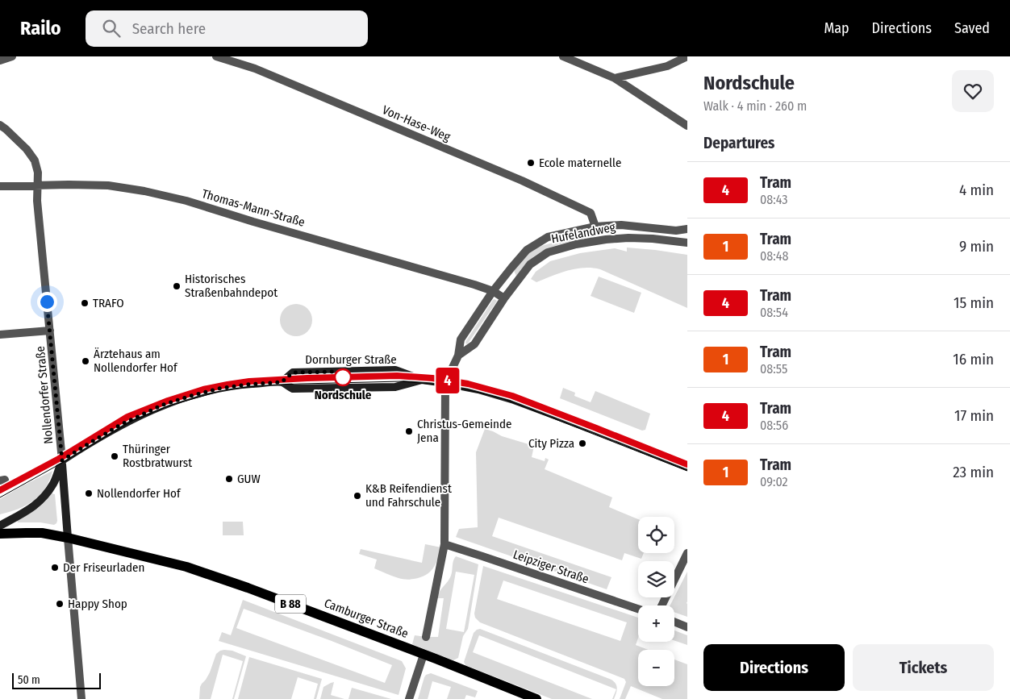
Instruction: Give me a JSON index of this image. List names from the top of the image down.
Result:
{
  "streets": {
    "main road": ["B 88", "Camburger Straße"],
    "street": [
      "Von-Hase-Weg",
      "Thomas-Mann-Straße",
      "Hufelandweg",
      "Dornburger Straße",
      "Nollendorfer Straße",
      "Leipziger Straße"
    ]
  },
  "crossings": [
    ["Von-Hase-Weg", "Hufelandweg"],
    ["Thomas-Mann-Straße", "Hufelandweg"],
    ["Thomas-Mann-Straße", "Nollendorfer Straße"],
    ["Hufelandweg", "Dornburger Straße"],
    ["Dornburger Straße", "Nollendorfer Straße"],
    ["Nollendorfer Straße", "B 88"],
    ["Nollendorfer Straße", "Camburger Straße"],
    ["B 88", "Camburger Straße"]
  ],
  "places": [
    "Ecole maternelle",
    "Historisches Straßenbahndepot",
    "TRAFO",
    "Ärztehaus am Nollendorfer Hof",
    "Nordschule",
    "Christus-Gemeinde Jena",
    "City Pizza",
    "Thüringer Rostbratwurst",
    "GUW",
    "Nollendorfer Hof",
    "K&B Reifendienst und Fahrschule",
    "Der Friseurladen",
    "Happy Shop"
  ],
  "lines": ["tram line 4"],
  "scale_bar": "50 m",
  "page": {
    "header": "Railo",
    "search": "Search here",
    "nav": ["Map", "Directions", "Saved"],
    "on_map": "4",
    "heading": [
      ["Nordschule", "Walk · 4 min · 260 m"],
      "Departures"
    ],
    "list": [
      {
        "mark": "4",
        "name": "Tram",
        "note": "08:43",
        "value": "4 min"
      },
      {
        "mark": "1",
        "name": "Tram",
        "note": "08:48",
        "value": "9 min"
      },
      {
        "mark": "4",
        "name": "Tram",
        "note": "08:54",
        "value": "15 min"
      },
      {
        "mark": "1",
        "name": "Tram",
        "note": "08:55",
        "value": "16 min"
      },
      {
        "mark": "4",
        "name": "Tram",
        "note": "08:56",
        "value": "17 min"
      },
      {
        "mark": "1",
        "name": "Tram",
        "note": "09:02",
        "value": "23 min"
      }
    ],
    "map_buttons": ["+", "−"],
    "buttons": ["Directions", "Tickets"],
    "scale": "50 m"
  }
}
